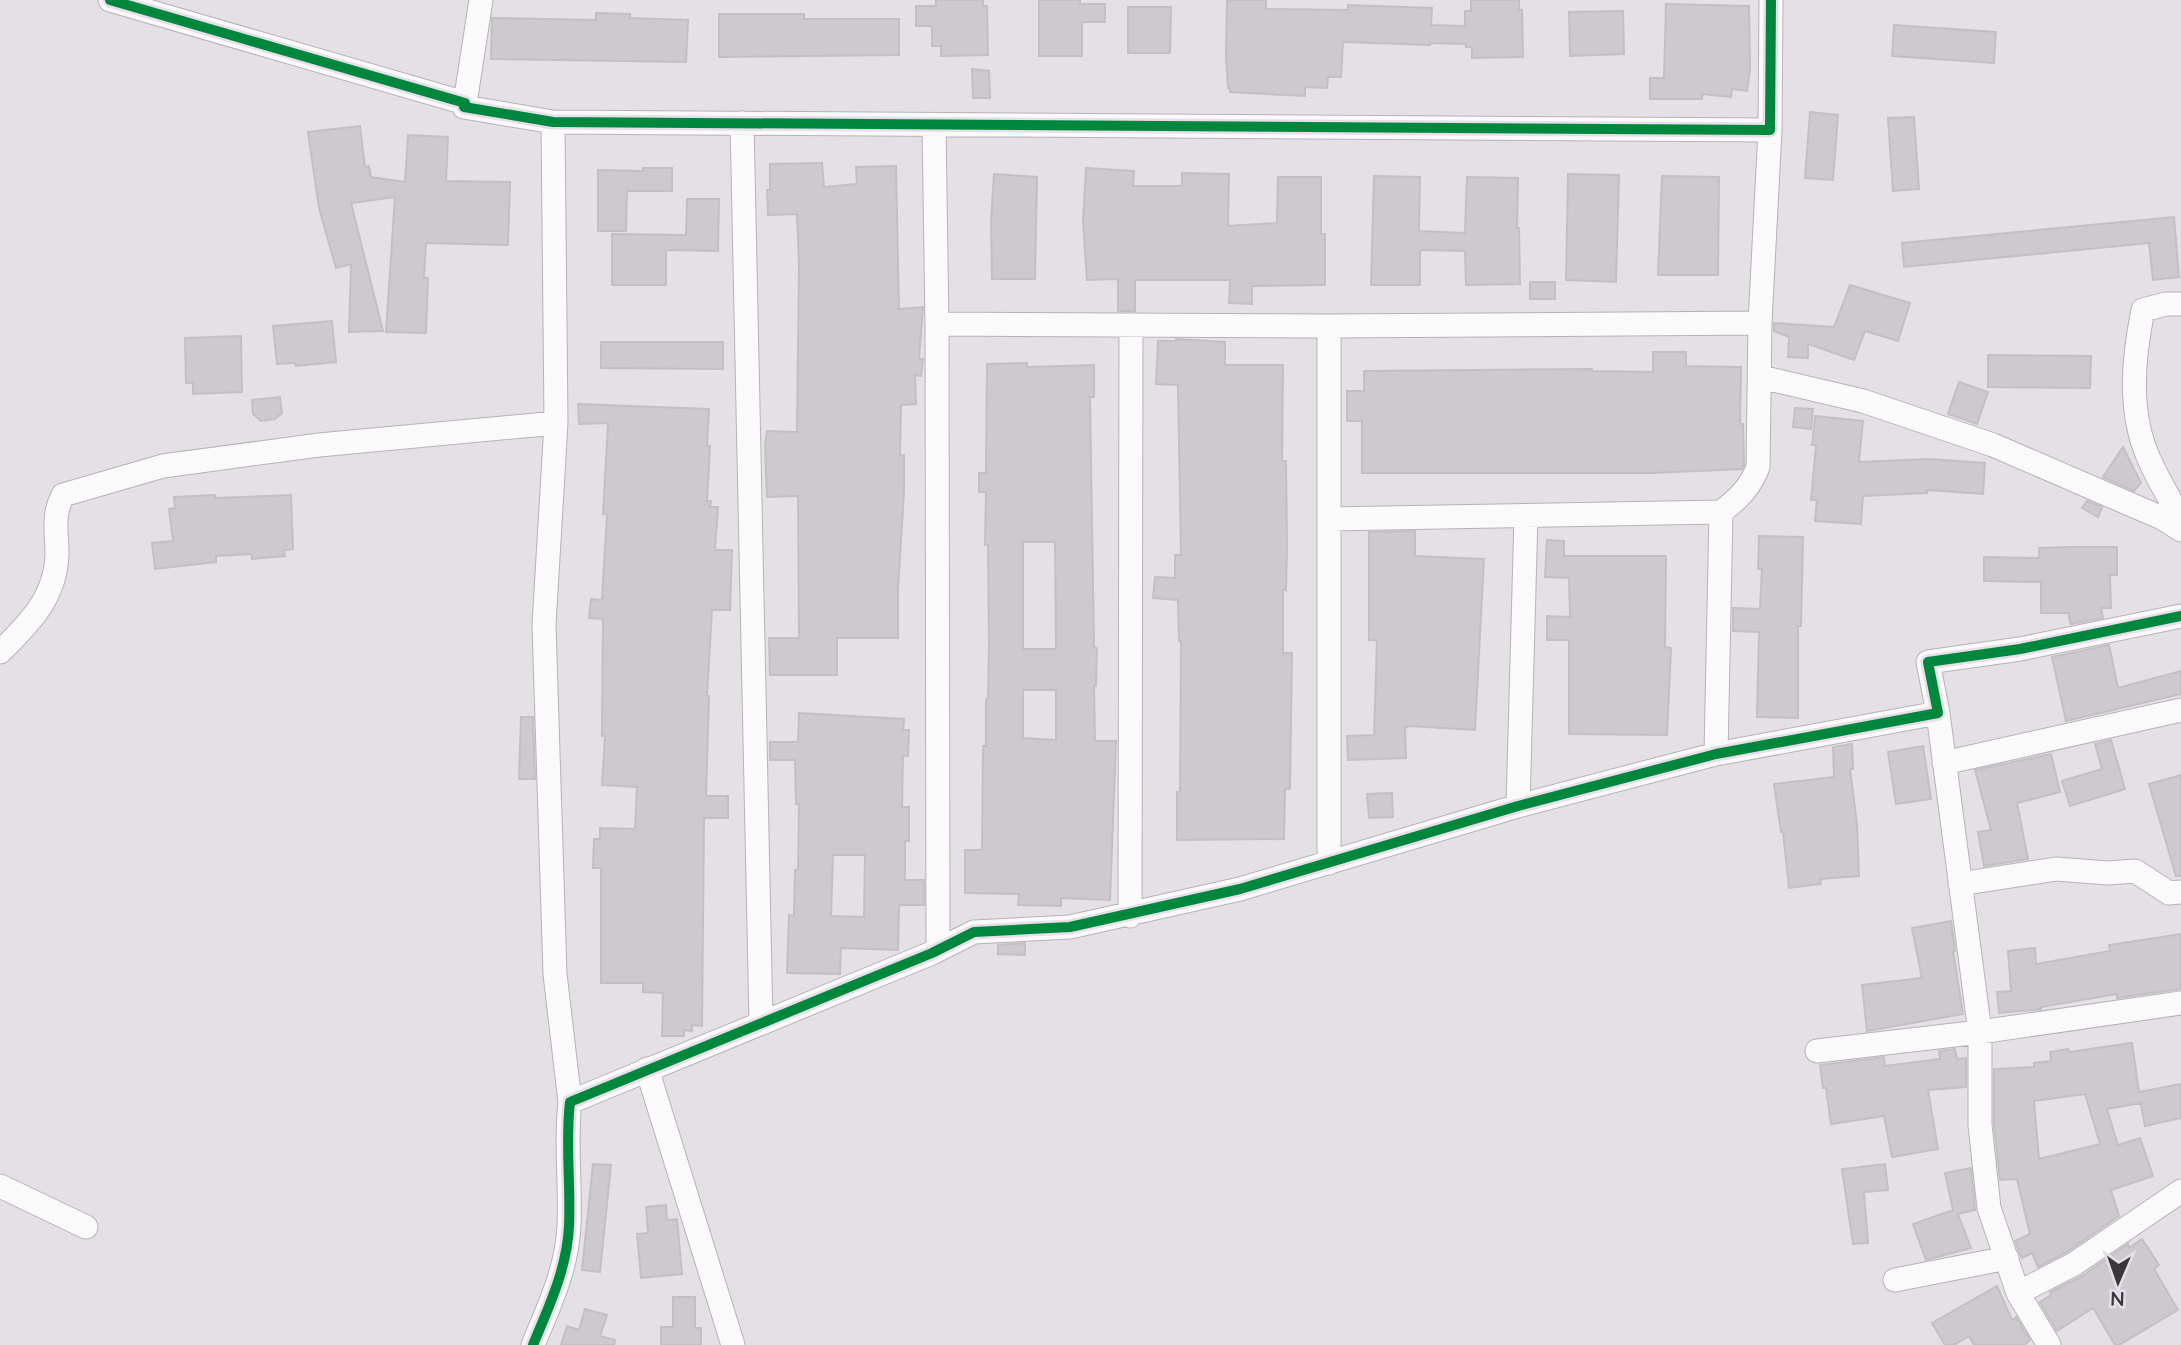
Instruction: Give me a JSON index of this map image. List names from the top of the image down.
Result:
{
  "north": "bottom"
}
